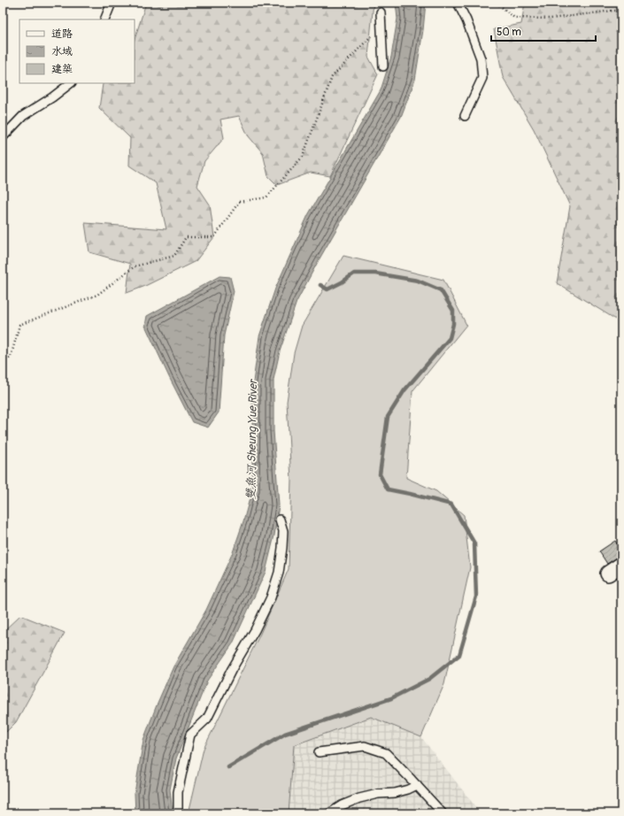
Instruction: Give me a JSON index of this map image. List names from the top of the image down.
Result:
{
  "water": ["雙魚河 Sheung Yue River"],
  "legend": ["道路", "水域", "建築"],
  "scale_bar": "50 m"
}
